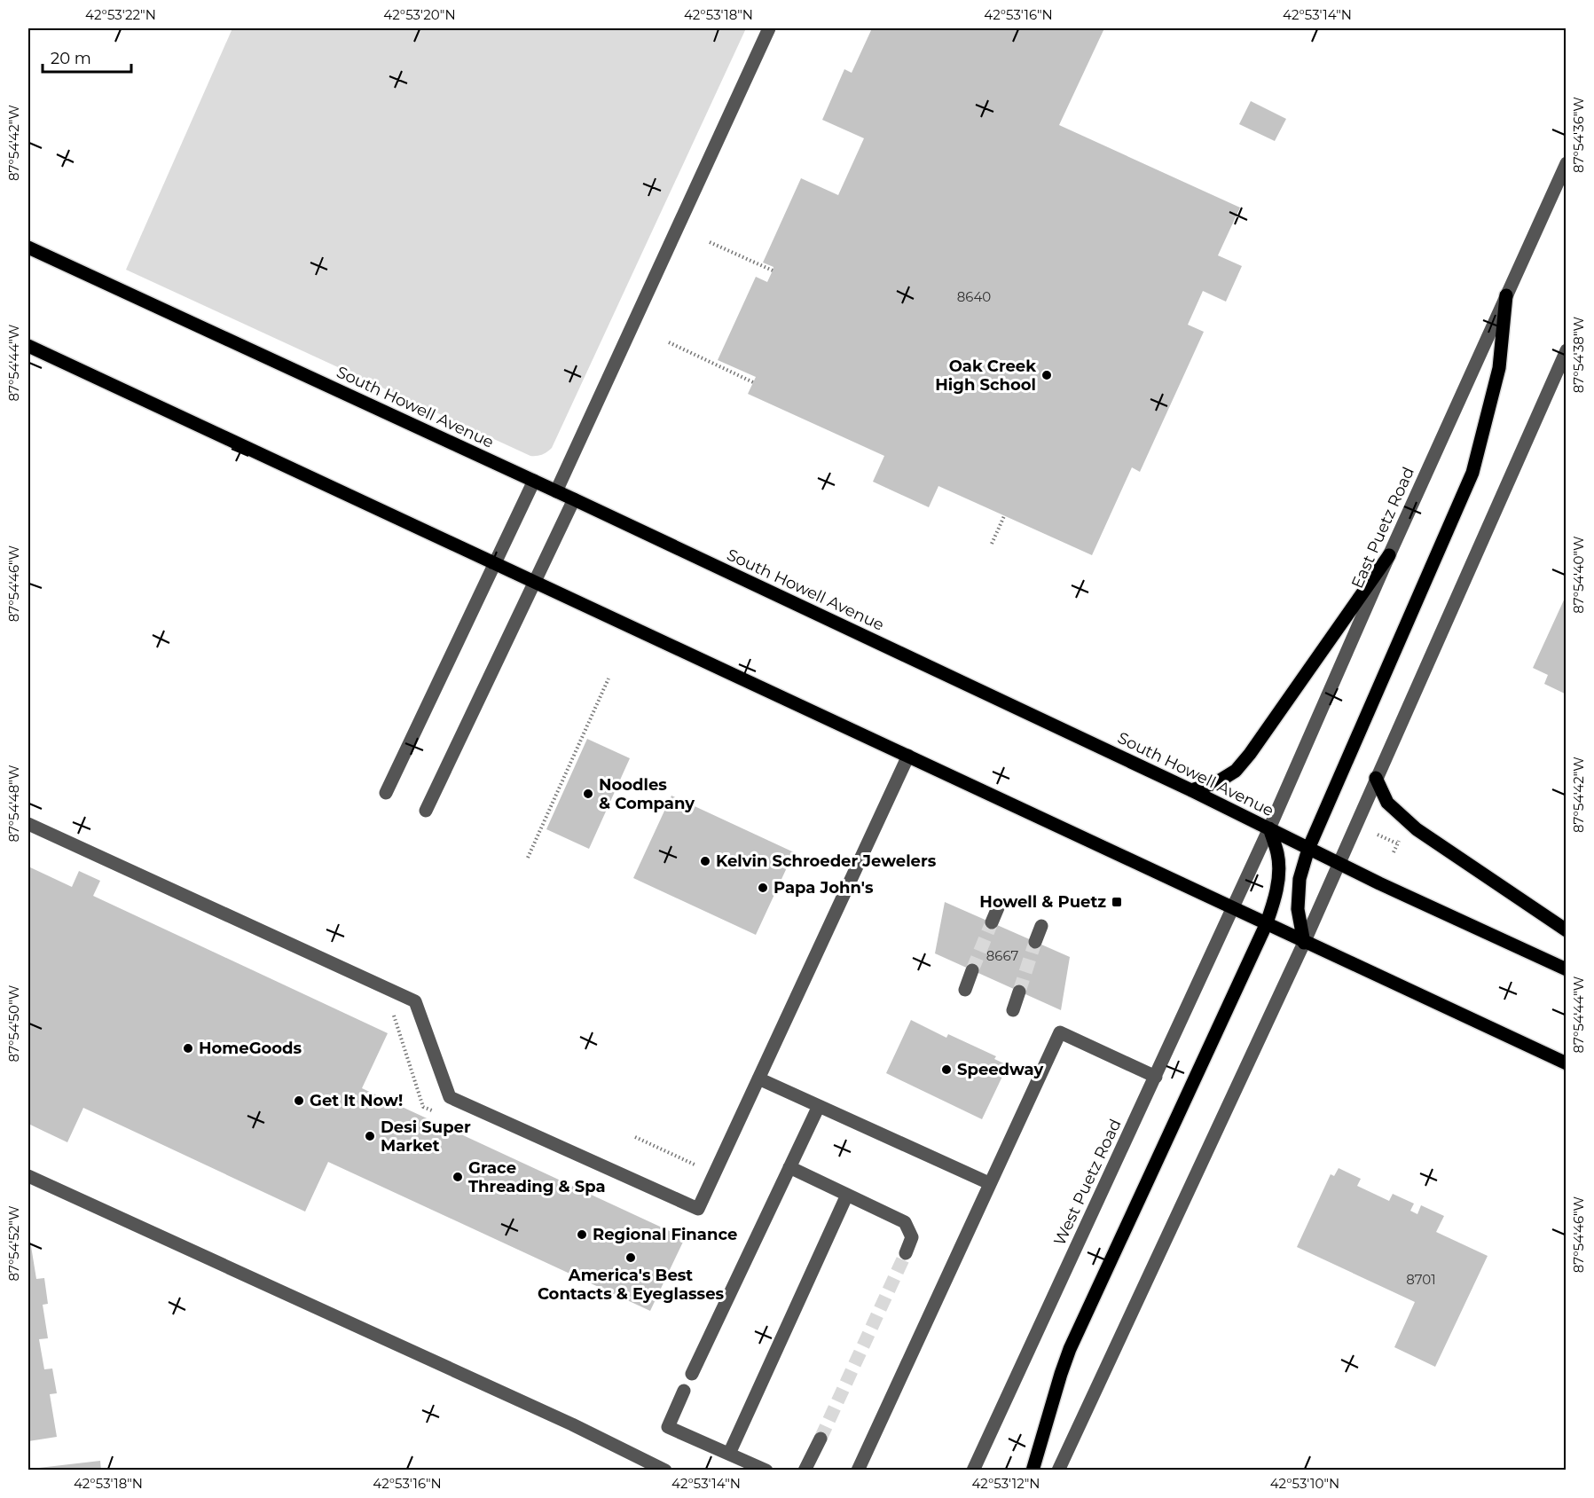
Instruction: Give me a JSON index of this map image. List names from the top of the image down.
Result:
{
  "streets": {
    "main road": ["South Howell Avenue"],
    "street": ["East Puetz Road", "West Puetz Road"]
  },
  "crossings": [
    ["South Howell Avenue", "East Puetz Road"],
    ["East Puetz Road", "West Puetz Road"]
  ],
  "places": {
    "other": [
      "Oak Creek High School",
      "Noodles & Company",
      "Kelvin Schroeder Jewelers",
      "Papa John's",
      "HomeGoods",
      "Speedway",
      "Get It Now!",
      "Desi Super Market",
      "Grace Threading & Spa",
      "Regional Finance",
      "America's Best Contacts & Eyeglasses"
    ],
    "transit": ["Howell & Puetz"]
  },
  "house_numbers": ["8640", "8667", "8701"],
  "scale_bar": "20 m",
  "coordinates": [
    "42°53'22\"N",
    "42°53'20\"N",
    "42°53'18\"N",
    "42°53'16\"N",
    "42°53'14\"N",
    "87°54'36\"W",
    "87°54'42\"W",
    "87°54'38\"W",
    "87°54'44\"W",
    "87°54'40\"W",
    "87°54'46\"W",
    "87°54'48\"W",
    "87°54'50\"W",
    "87°54'52\"W",
    "42°53'12\"N",
    "42°53'10\"N"
  ]
}
